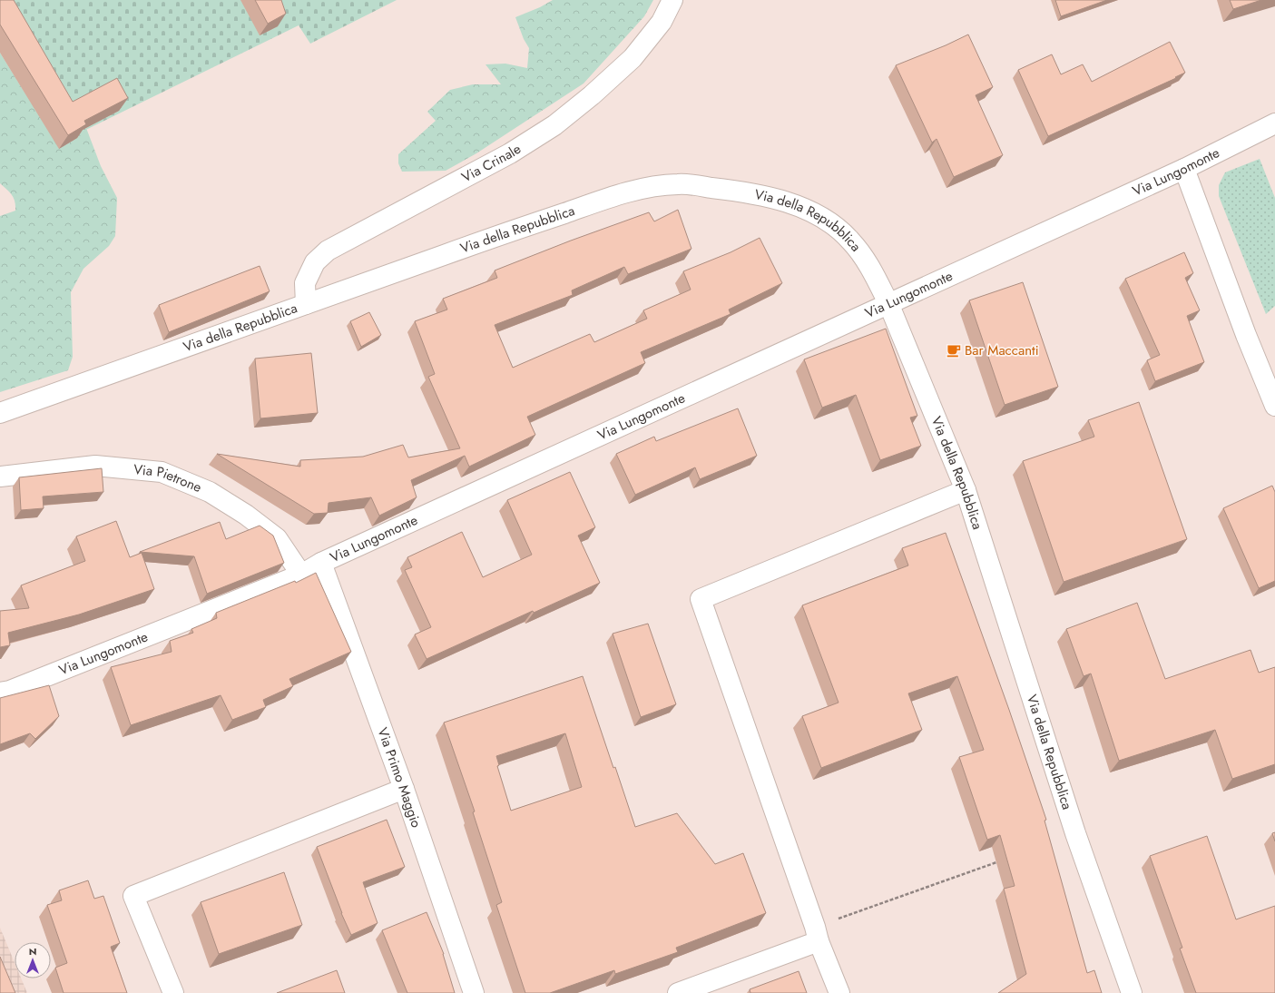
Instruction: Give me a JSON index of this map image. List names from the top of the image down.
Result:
{
  "streets": {
    "street": [
      "Via Crinale",
      "Via Lungomonte",
      "Via della Repubblica",
      "Via Pietrone",
      "Via Primo Maggio"
    ]
  },
  "crossings": [
    ["Via Crinale", "Via della Repubblica"],
    ["Via Lungomonte", "Via della Repubblica"],
    ["Via Lungomonte", "Via Pietrone"],
    ["Via Lungomonte", "Via Primo Maggio"]
  ],
  "places": {
    "cafe": ["Bar Maccanti"]
  },
  "north": "top"
}
